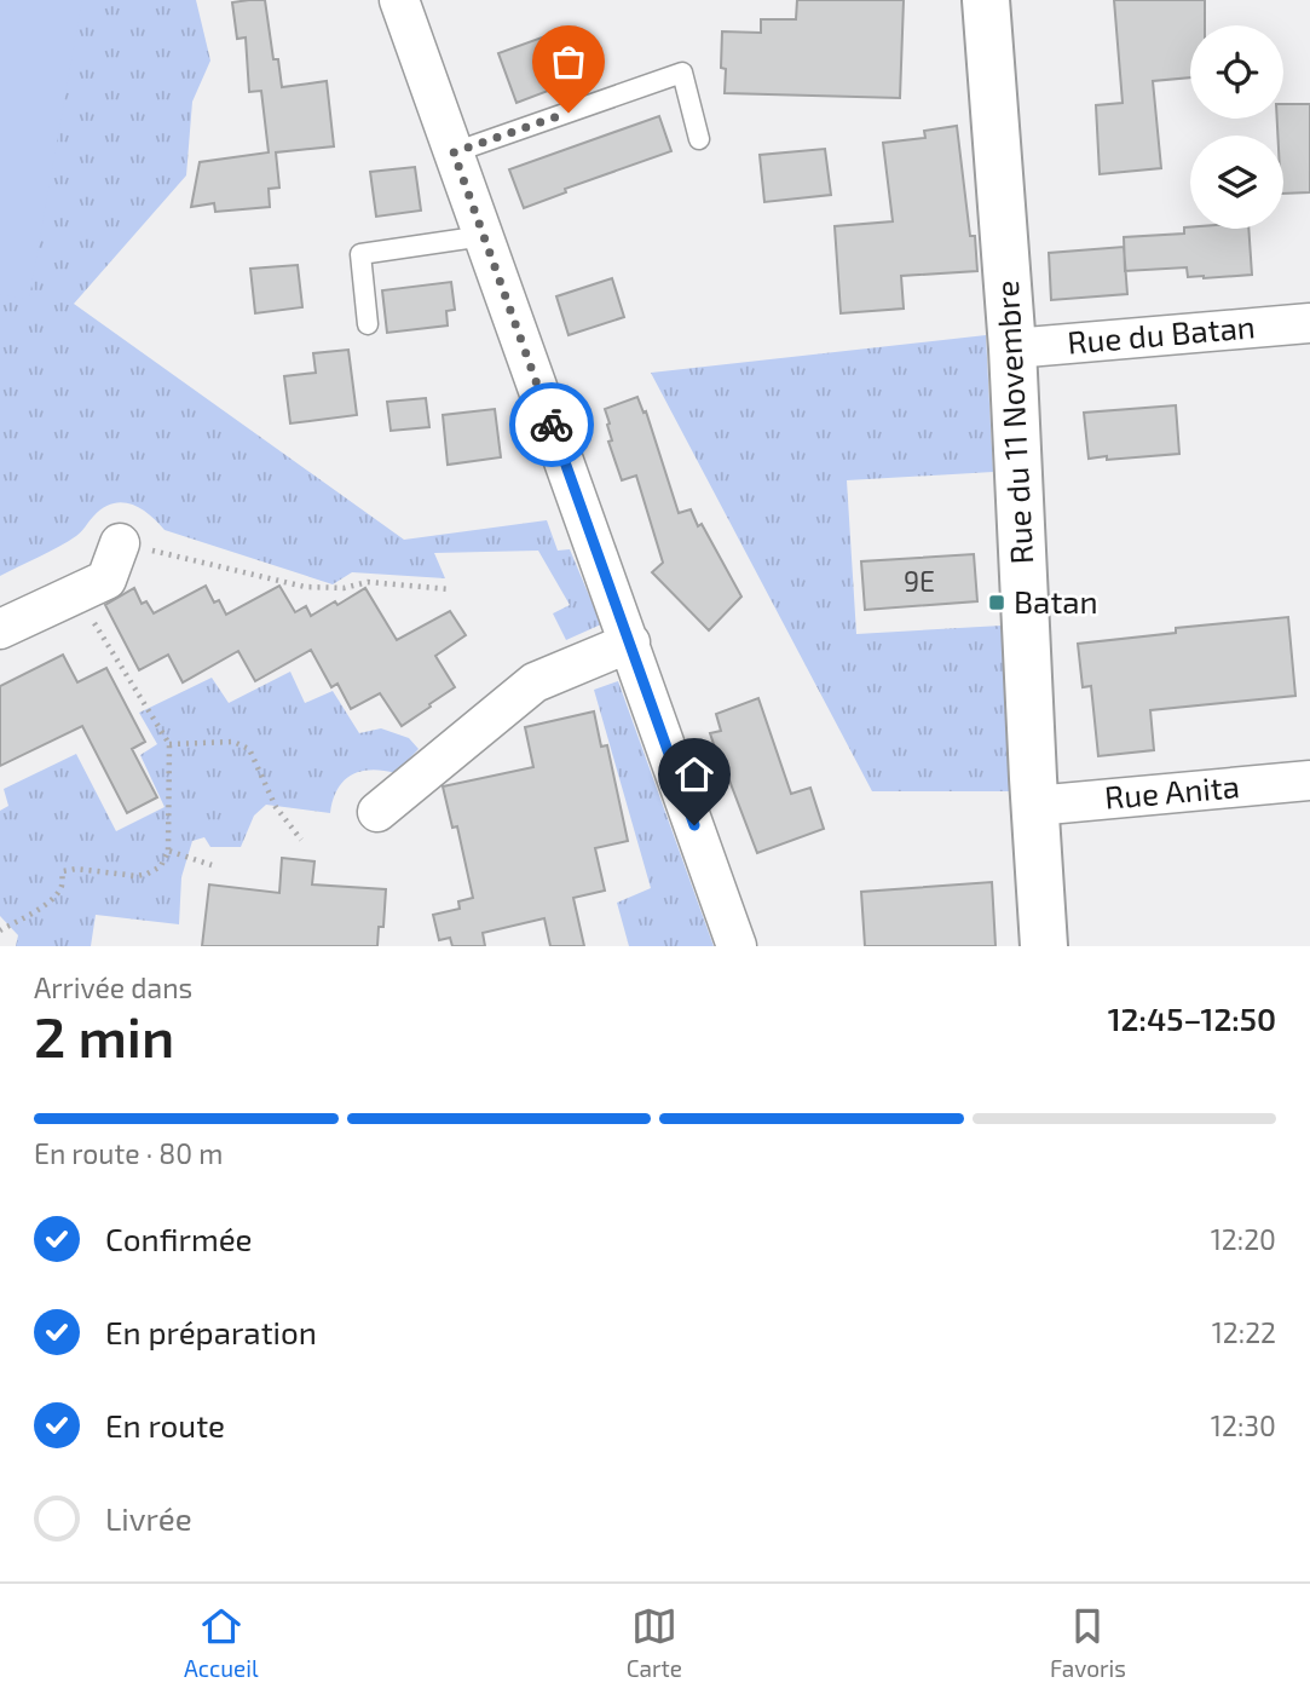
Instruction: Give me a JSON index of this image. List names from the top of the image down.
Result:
{
  "streets": {
    "street": ["Rue du Batan", "Rue du 11 Novembre", "Rue Anita"]
  },
  "crossings": [
    ["Rue du Batan", "Rue du 11 Novembre"],
    ["Rue du 11 Novembre", "Rue Anita"]
  ],
  "places": {
    "transit": ["Batan"]
  },
  "house_numbers": ["9E"],
  "page": {
    "heading": ["2 min", "Arrivée dans", "12:45–12:50"],
    "bar": "En route · 80 m",
    "list": [
      ["Confirmée", "12:20"],
      ["En préparation", "12:22"],
      ["En route", "12:30"],
      "Livrée"
    ],
    "tabs": ["Accueil", "Carte", "Favoris"]
  }
}
